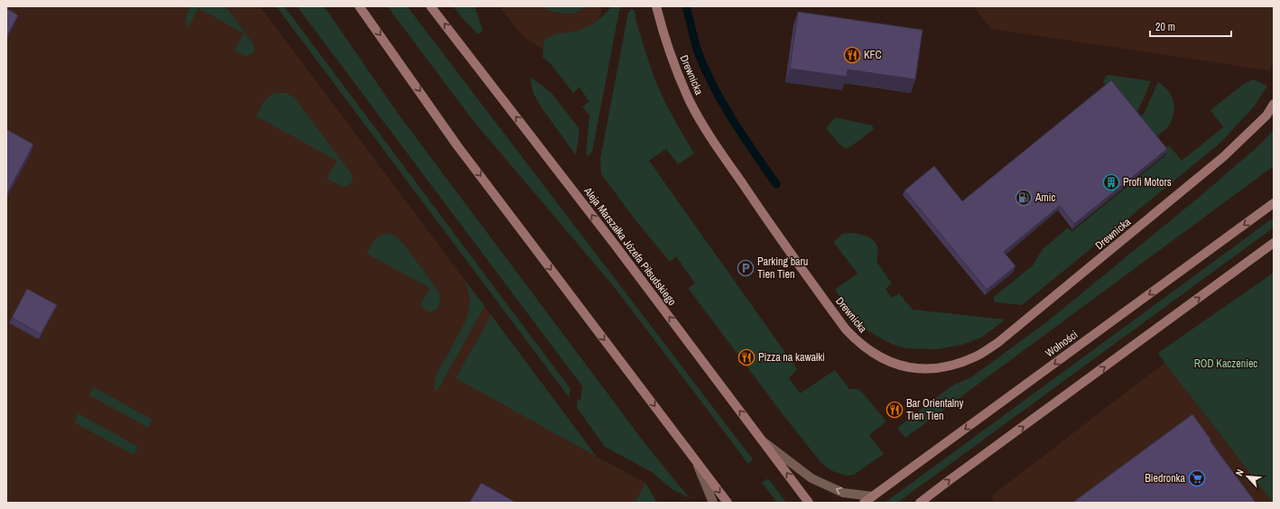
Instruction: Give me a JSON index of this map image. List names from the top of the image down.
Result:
{
  "streets": {
    "street": ["Drewnicka", "Aleja Marszałka Józefa Piłsudskiego", "Wolności"]
  },
  "parks": ["ROD Kaczeniec"],
  "places": {
    "restaurant": ["KFC", "Pizza na kawałki", "Bar Orientalny Tien Tien"],
    "building": ["Profi Motors"],
    "fuel station": ["Amic"],
    "parking": ["Parking baru Tien Tien"],
    "supermarket": ["Biedronka"]
  },
  "scale_bar": "20 m",
  "north": "top left"
}
